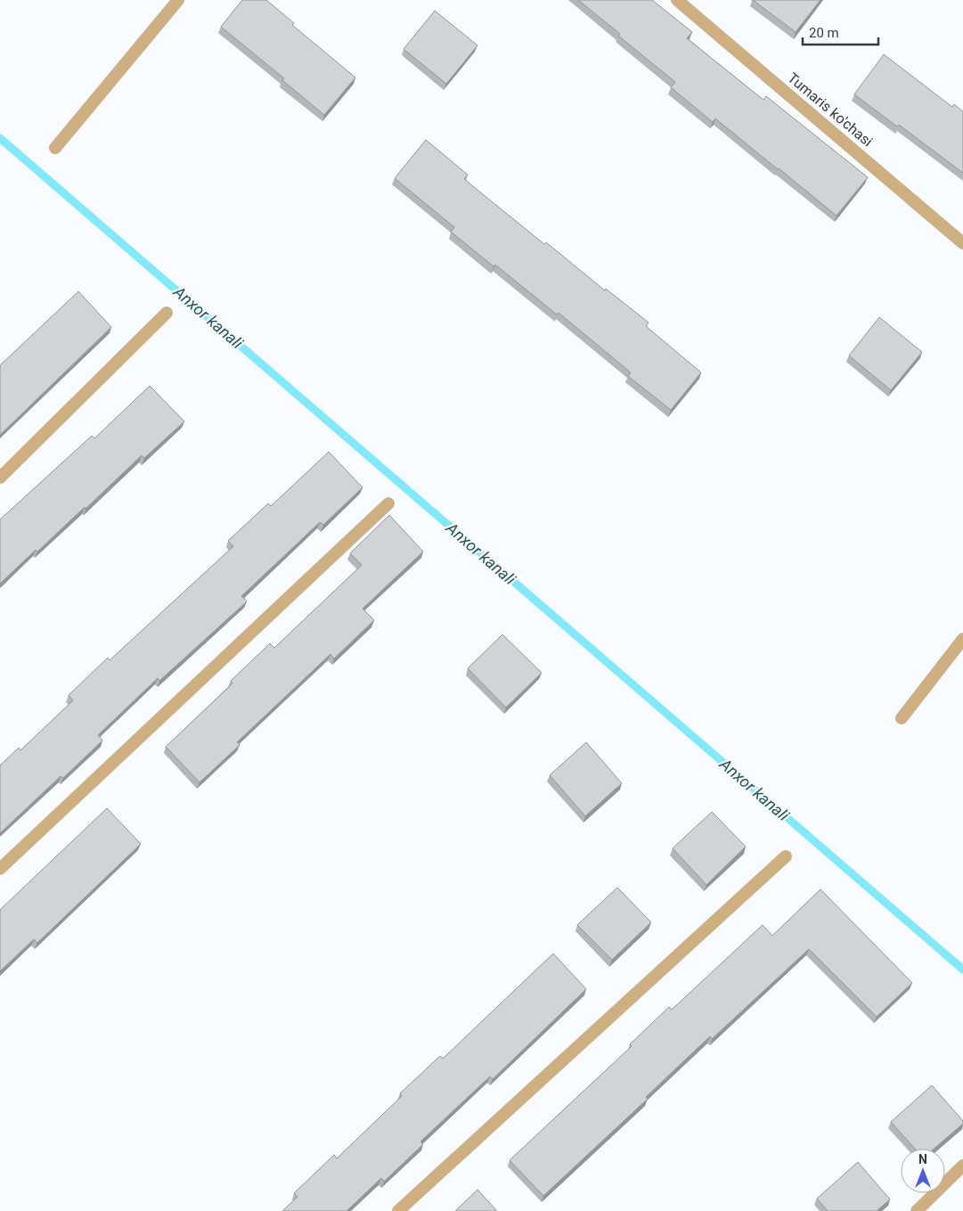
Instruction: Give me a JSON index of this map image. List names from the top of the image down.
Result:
{
  "streets": {
    "street": ["Tumaris ko'chasi"]
  },
  "water": ["Anxor kanali"],
  "scale_bar": "20 m",
  "north": "top"
}
